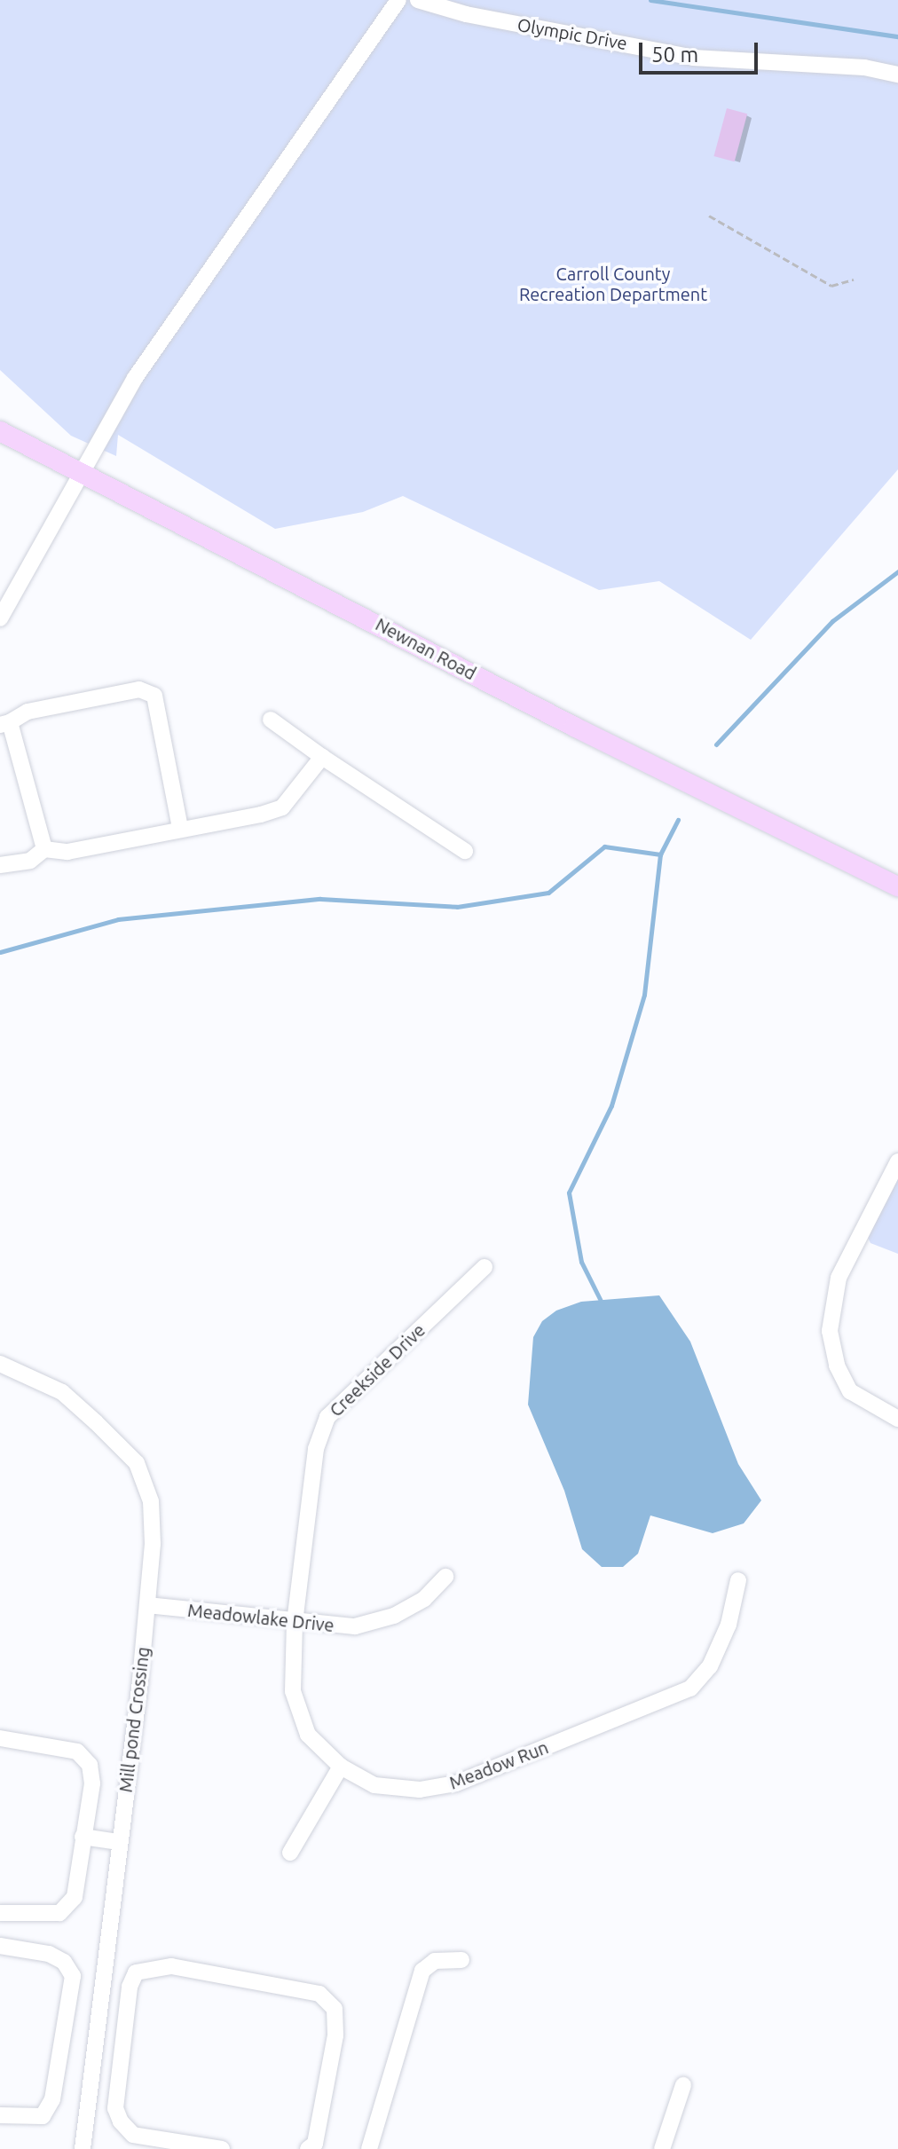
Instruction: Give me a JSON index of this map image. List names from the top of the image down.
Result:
{
  "streets": {
    "main road": ["Newnan Road"],
    "street": [
      "Olympic Drive",
      "Creekside Drive",
      "Meadowlake Drive",
      "Mill pond Crossing",
      "Meadow Run"
    ]
  },
  "crossings": [
    ["Creekside Drive", "Meadowlake Drive"],
    ["Creekside Drive", "Meadow Run"],
    ["Meadowlake Drive", "Mill pond Crossing"],
    ["Meadowlake Drive", "Meadow Run"]
  ],
  "parks": ["Carroll County Recreation Department"],
  "scale_bar": "50 m"
}
